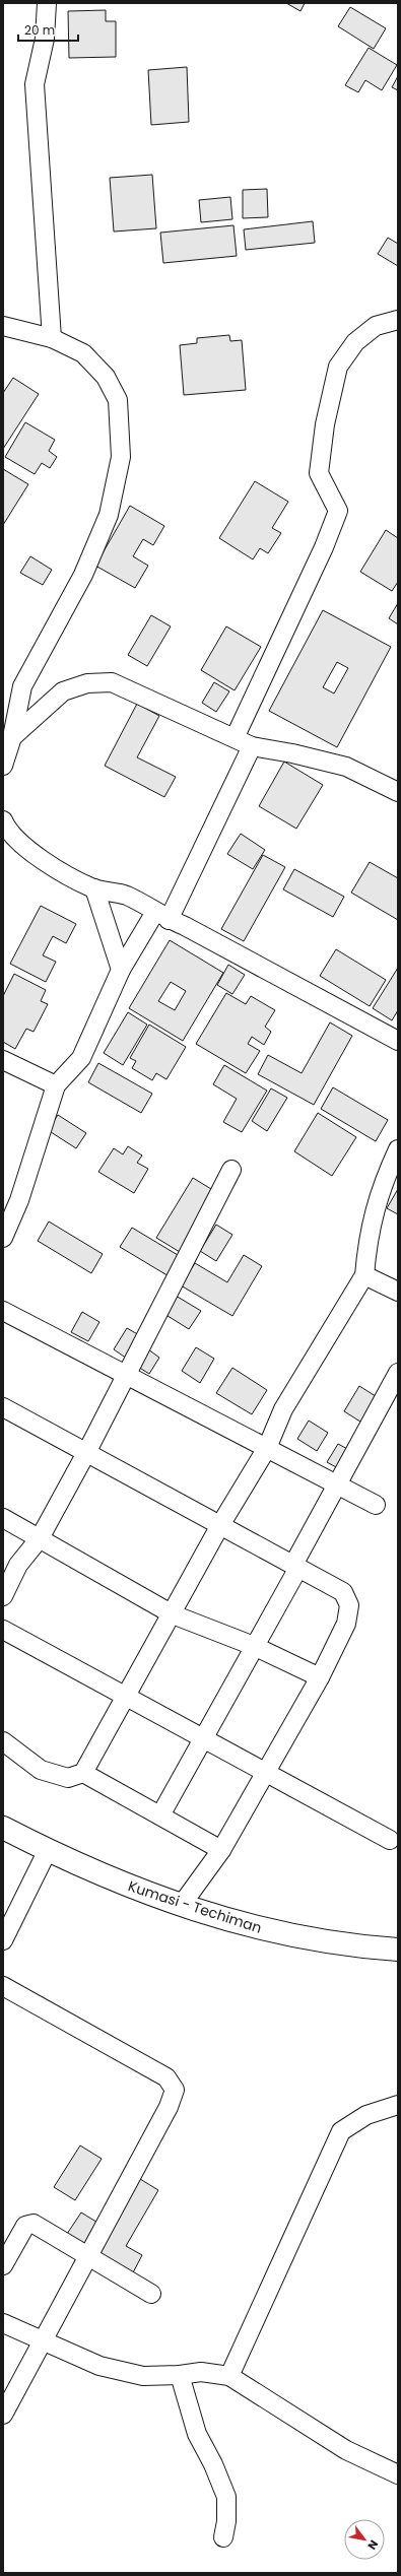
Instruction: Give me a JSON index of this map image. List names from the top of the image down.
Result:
{
  "streets": {
    "highway": ["Kumasi - Techiman"]
  },
  "scale_bar": "20 m",
  "north": "bottom right"
}
